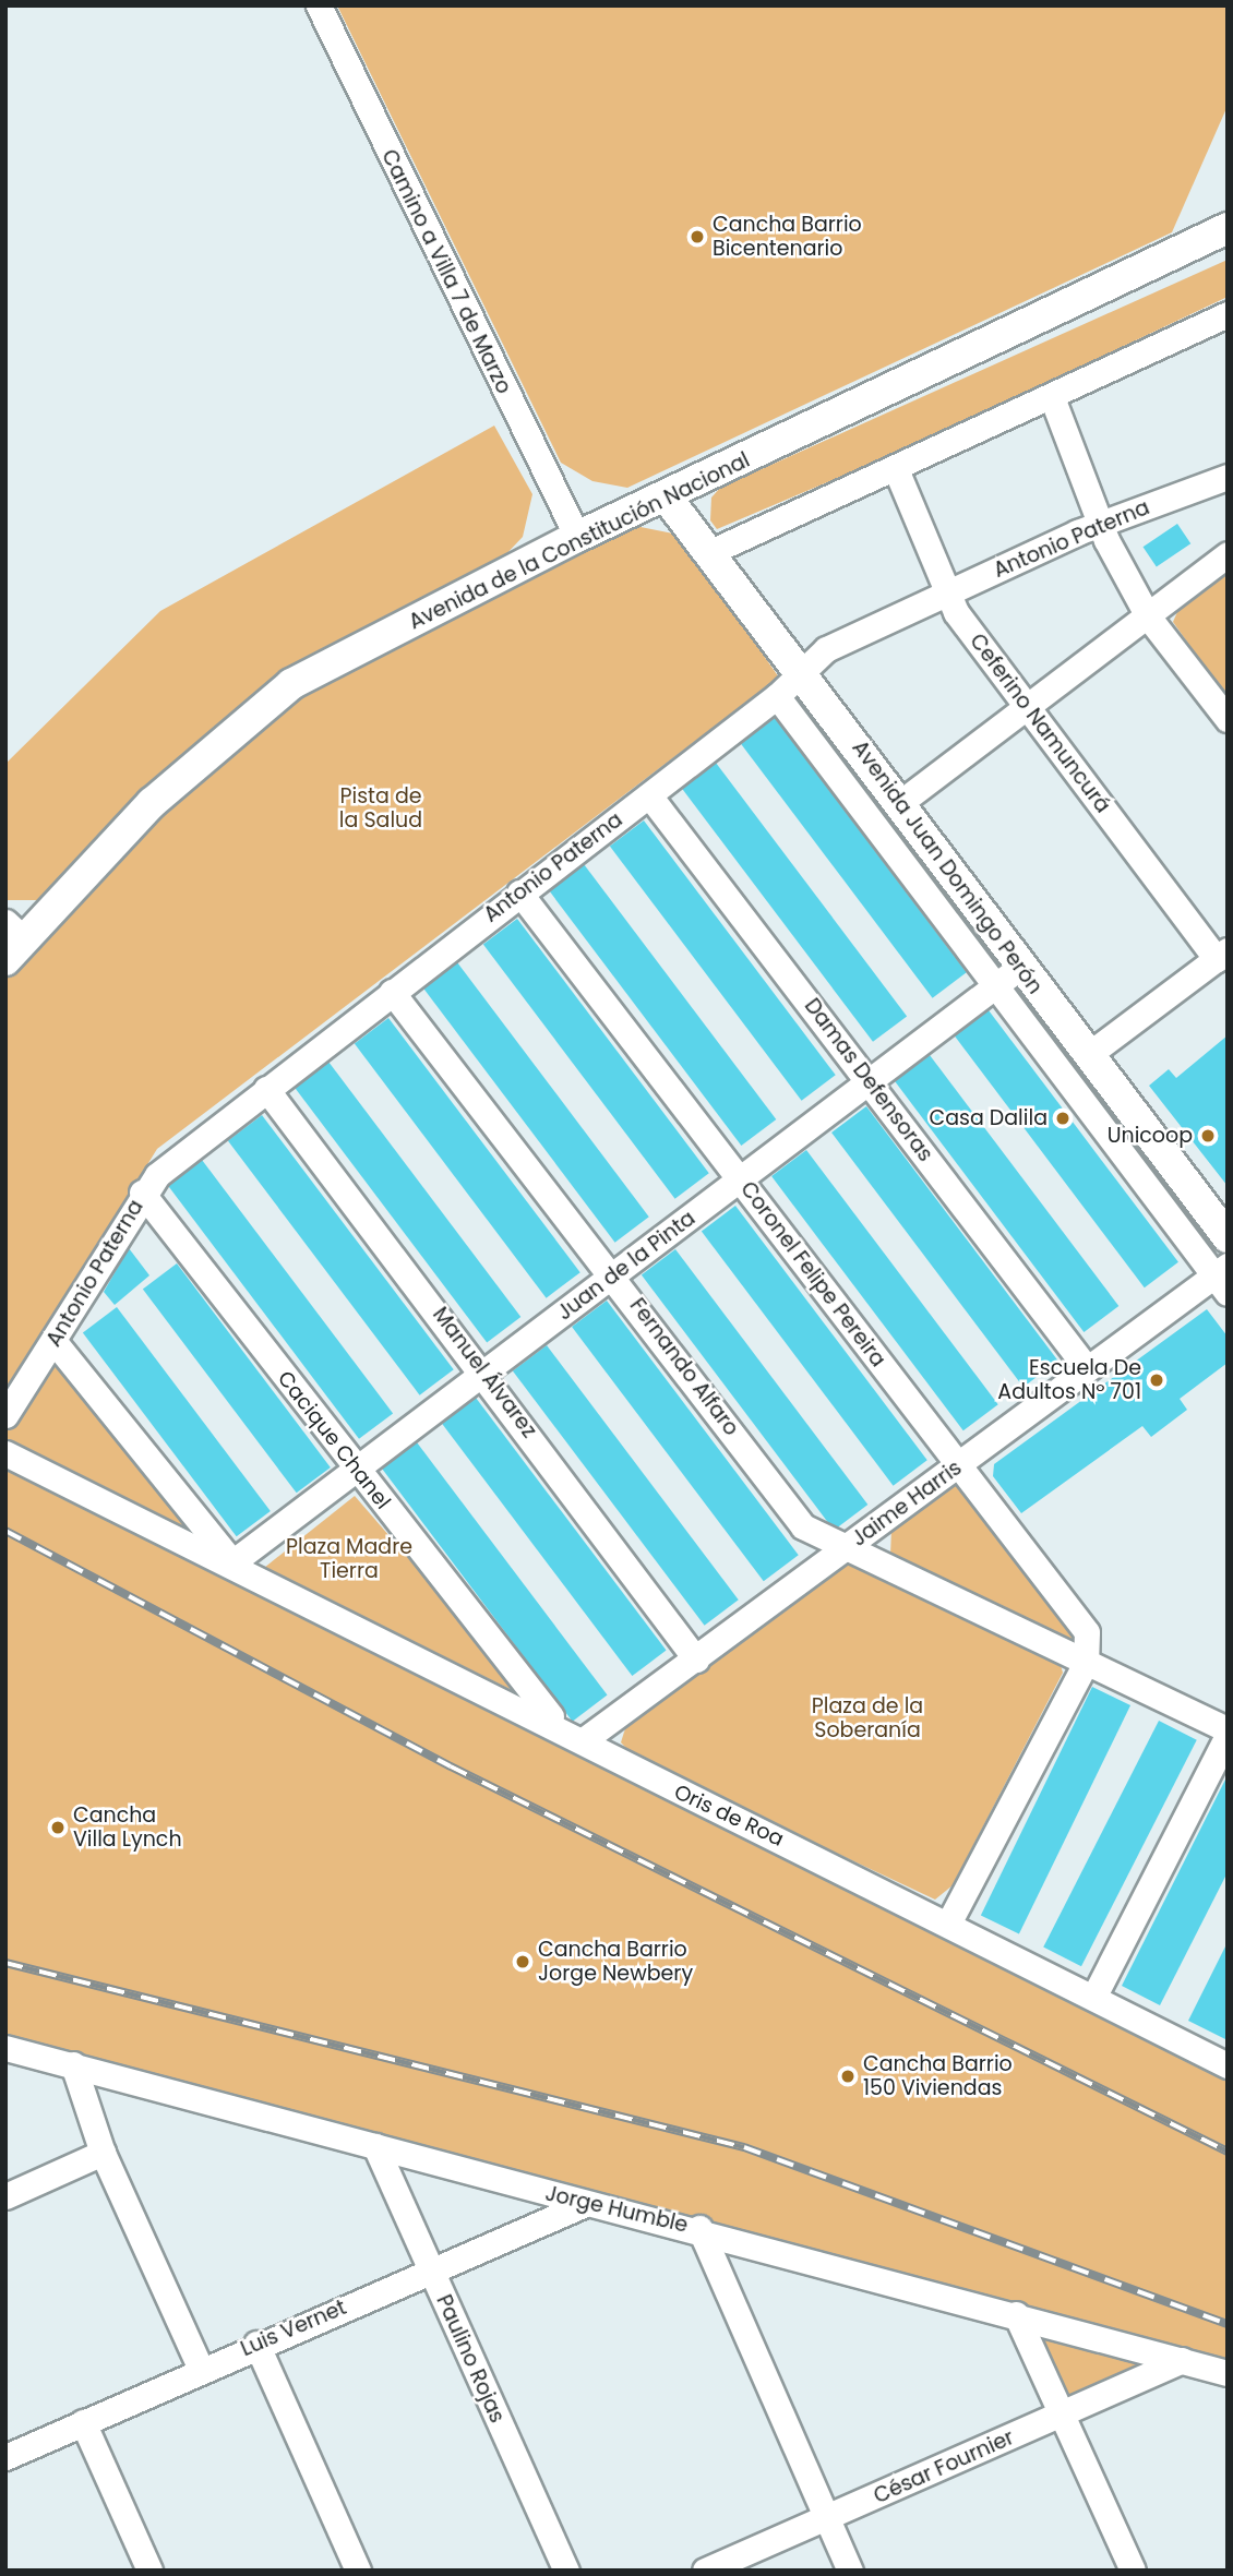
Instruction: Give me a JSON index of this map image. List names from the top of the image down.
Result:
{
  "streets": {
    "main road": ["Avenida de la Constitución Nacional", "Avenida Juan Domingo Perón"],
    "street": [
      "Camino a Villa 7 de Marzo",
      "Antonio Paterna",
      "Ceferino Namuncurá",
      "Damas Defensoras",
      "Juan de la Pinta",
      "Coronel Felipe Pereira",
      "Fernando Alfaro",
      "Manuel Álvarez",
      "Cacique Chanel",
      "Jaime Harris",
      "Oris de Roa",
      "Jorge Humble",
      "Luis Vernet",
      "Paulino Rojas",
      "César Fournier"
    ]
  },
  "crossings": [
    ["Camino a Villa 7 de Marzo", "Avenida de la Constitución Nacional"],
    ["Antonio Paterna", "Ceferino Namuncurá"],
    ["Antonio Paterna", "Avenida Juan Domingo Perón"],
    ["Antonio Paterna", "Damas Defensoras"],
    ["Antonio Paterna", "Coronel Felipe Pereira"],
    ["Antonio Paterna", "Fernando Alfaro"],
    ["Antonio Paterna", "Manuel Álvarez"],
    ["Antonio Paterna", "Cacique Chanel"],
    ["Antonio Paterna", "Oris de Roa"],
    ["Avenida de la Constitución Nacional", "Avenida Juan Domingo Perón"],
    ["Avenida Juan Domingo Perón", "Juan de la Pinta"],
    ["Damas Defensoras", "Juan de la Pinta"],
    ["Damas Defensoras", "Jaime Harris"],
    ["Juan de la Pinta", "Coronel Felipe Pereira"],
    ["Juan de la Pinta", "Fernando Alfaro"],
    ["Juan de la Pinta", "Manuel Álvarez"],
    ["Juan de la Pinta", "Cacique Chanel"],
    ["Juan de la Pinta", "Oris de Roa"],
    ["Coronel Felipe Pereira", "Fernando Alfaro"],
    ["Coronel Felipe Pereira", "Jaime Harris"],
    ["Fernando Alfaro", "Jaime Harris"],
    ["Manuel Álvarez", "Jaime Harris"],
    ["Cacique Chanel", "Oris de Roa"],
    ["Jaime Harris", "Oris de Roa"],
    ["Jorge Humble", "Luis Vernet"],
    ["Jorge Humble", "Paulino Rojas"],
    ["Jorge Humble", "César Fournier"],
    ["Luis Vernet", "Paulino Rojas"]
  ],
  "parks": ["Pista de la Salud", "Plaza Madre Tierra", "Plaza de la Soberanía"],
  "places": [
    "Cancha Barrio Bicentenario",
    "Casa Dalila",
    "Unicoop",
    "Escuela De Adultos Nº 701",
    "Cancha Villa Lynch",
    "Cancha Barrio Jorge Newbery",
    "Cancha Barrio 150 Viviendas"
  ]
}
